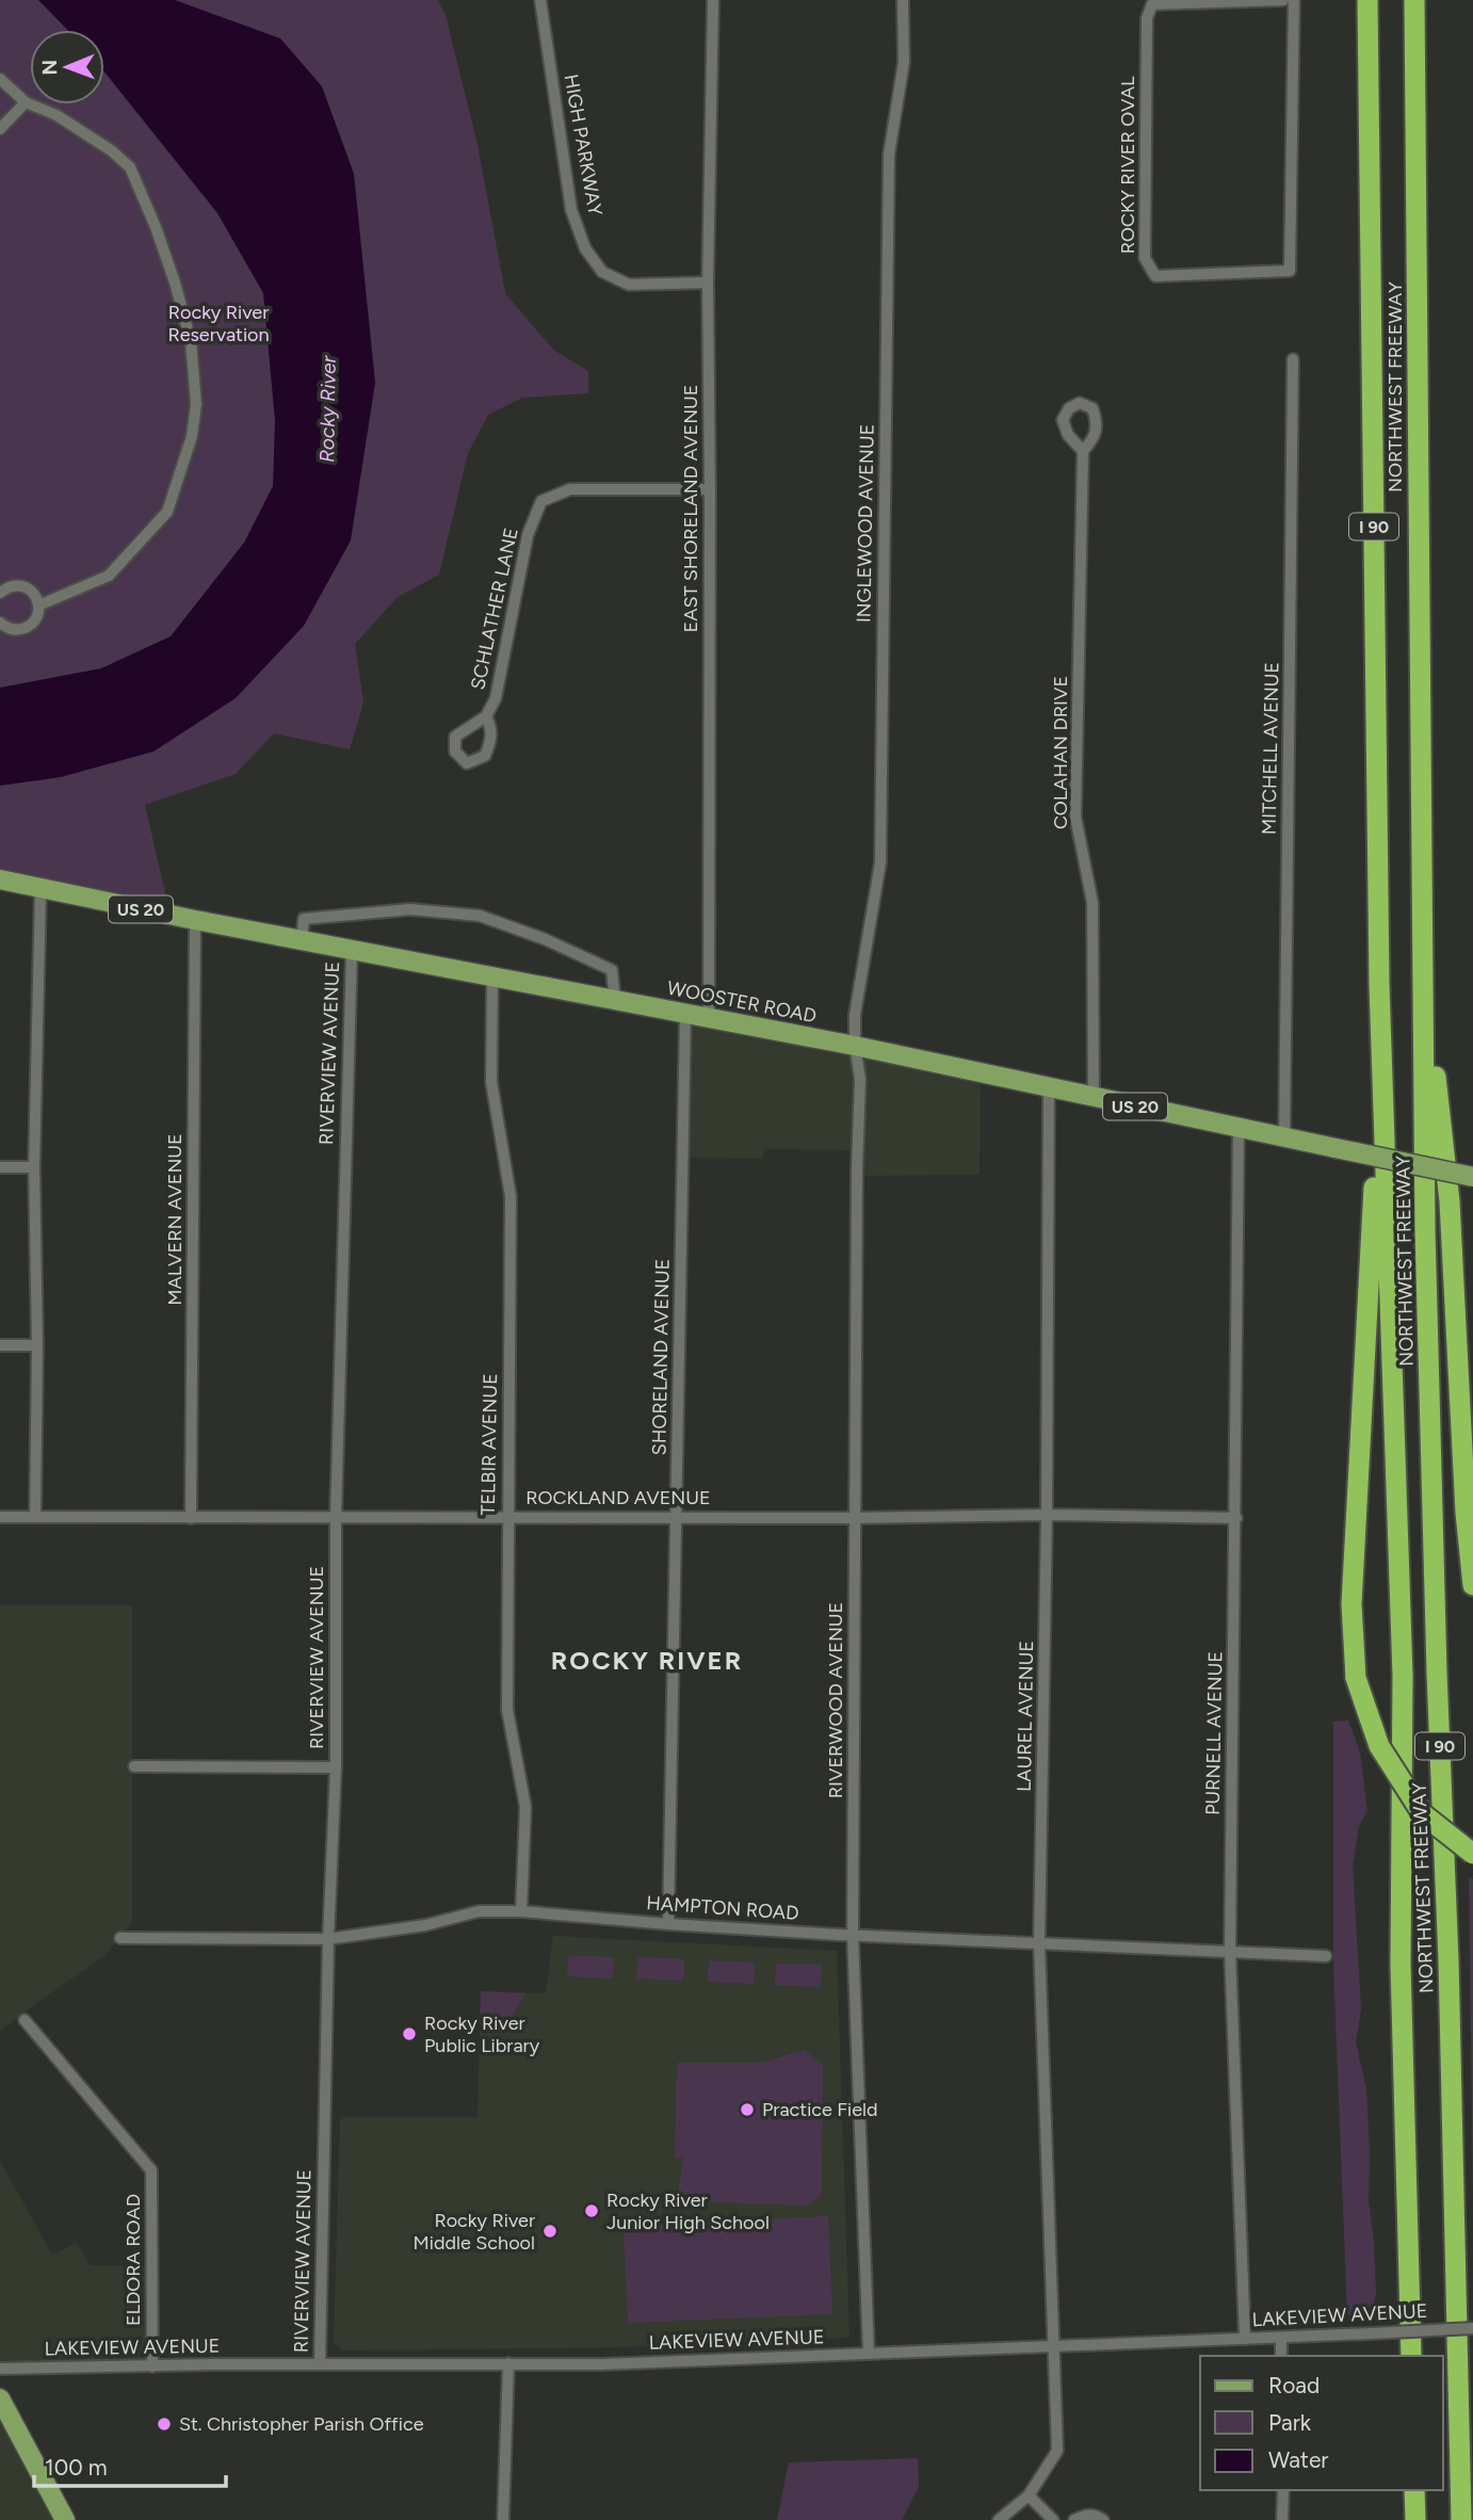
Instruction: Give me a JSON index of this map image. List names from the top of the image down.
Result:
{
  "streets": {
    "highway": ["NORTHWEST FREEWAY", "I 90"],
    "main road": ["US 20", "WOOSTER ROAD"],
    "street": [
      "HIGH PARKWAY",
      "ROCKY RIVER OVAL",
      "EAST SHORELAND AVENUE",
      "INGLEWOOD AVENUE",
      "SCHLATHER LANE",
      "MITCHELL AVENUE",
      "COLAHAN DRIVE",
      "RIVERVIEW AVENUE",
      "MALVERN AVENUE",
      "SHORELAND AVENUE",
      "TELBIR AVENUE",
      "ROCKLAND AVENUE",
      "RIVERWOOD AVENUE",
      "LAUREL AVENUE",
      "PURNELL AVENUE",
      "HAMPTON ROAD",
      "ELDORA ROAD",
      "LAKEVIEW AVENUE"
    ]
  },
  "crossings": [
    ["HIGH PARKWAY", "EAST SHORELAND AVENUE"],
    ["EAST SHORELAND AVENUE", "SCHLATHER LANE"],
    ["EAST SHORELAND AVENUE", "WOOSTER ROAD"],
    ["INGLEWOOD AVENUE", "WOOSTER ROAD"],
    ["INGLEWOOD AVENUE", "RIVERWOOD AVENUE"],
    ["MITCHELL AVENUE", "WOOSTER ROAD"],
    ["COLAHAN DRIVE", "WOOSTER ROAD"],
    ["WOOSTER ROAD", "RIVERVIEW AVENUE"],
    ["WOOSTER ROAD", "MALVERN AVENUE"],
    ["WOOSTER ROAD", "SHORELAND AVENUE"],
    ["WOOSTER ROAD", "TELBIR AVENUE"],
    ["WOOSTER ROAD", "RIVERWOOD AVENUE"],
    ["WOOSTER ROAD", "LAUREL AVENUE"],
    ["WOOSTER ROAD", "PURNELL AVENUE"],
    ["RIVERVIEW AVENUE", "ROCKLAND AVENUE"],
    ["RIVERVIEW AVENUE", "HAMPTON ROAD"],
    ["RIVERVIEW AVENUE", "LAKEVIEW AVENUE"],
    ["MALVERN AVENUE", "ROCKLAND AVENUE"],
    ["SHORELAND AVENUE", "ROCKLAND AVENUE"],
    ["SHORELAND AVENUE", "HAMPTON ROAD"],
    ["TELBIR AVENUE", "ROCKLAND AVENUE"],
    ["TELBIR AVENUE", "HAMPTON ROAD"],
    ["ROCKLAND AVENUE", "RIVERWOOD AVENUE"],
    ["ROCKLAND AVENUE", "LAUREL AVENUE"],
    ["ROCKLAND AVENUE", "PURNELL AVENUE"],
    ["RIVERWOOD AVENUE", "HAMPTON ROAD"],
    ["RIVERWOOD AVENUE", "LAKEVIEW AVENUE"],
    ["LAUREL AVENUE", "HAMPTON ROAD"],
    ["LAUREL AVENUE", "LAKEVIEW AVENUE"],
    ["PURNELL AVENUE", "HAMPTON ROAD"],
    ["PURNELL AVENUE", "LAKEVIEW AVENUE"],
    ["ELDORA ROAD", "LAKEVIEW AVENUE"]
  ],
  "districts": ["ROCKY RIVER"],
  "water": ["Rocky River"],
  "parks": ["Rocky River Reservation"],
  "places": [
    "Rocky River Public Library",
    "Practice Field",
    "Rocky River Junior High School",
    "Rocky River Middle School",
    "St. Christopher Parish Office"
  ],
  "legend": ["Road", "Park", "Water"],
  "scale_bar": "100 m",
  "north": "left"
}
